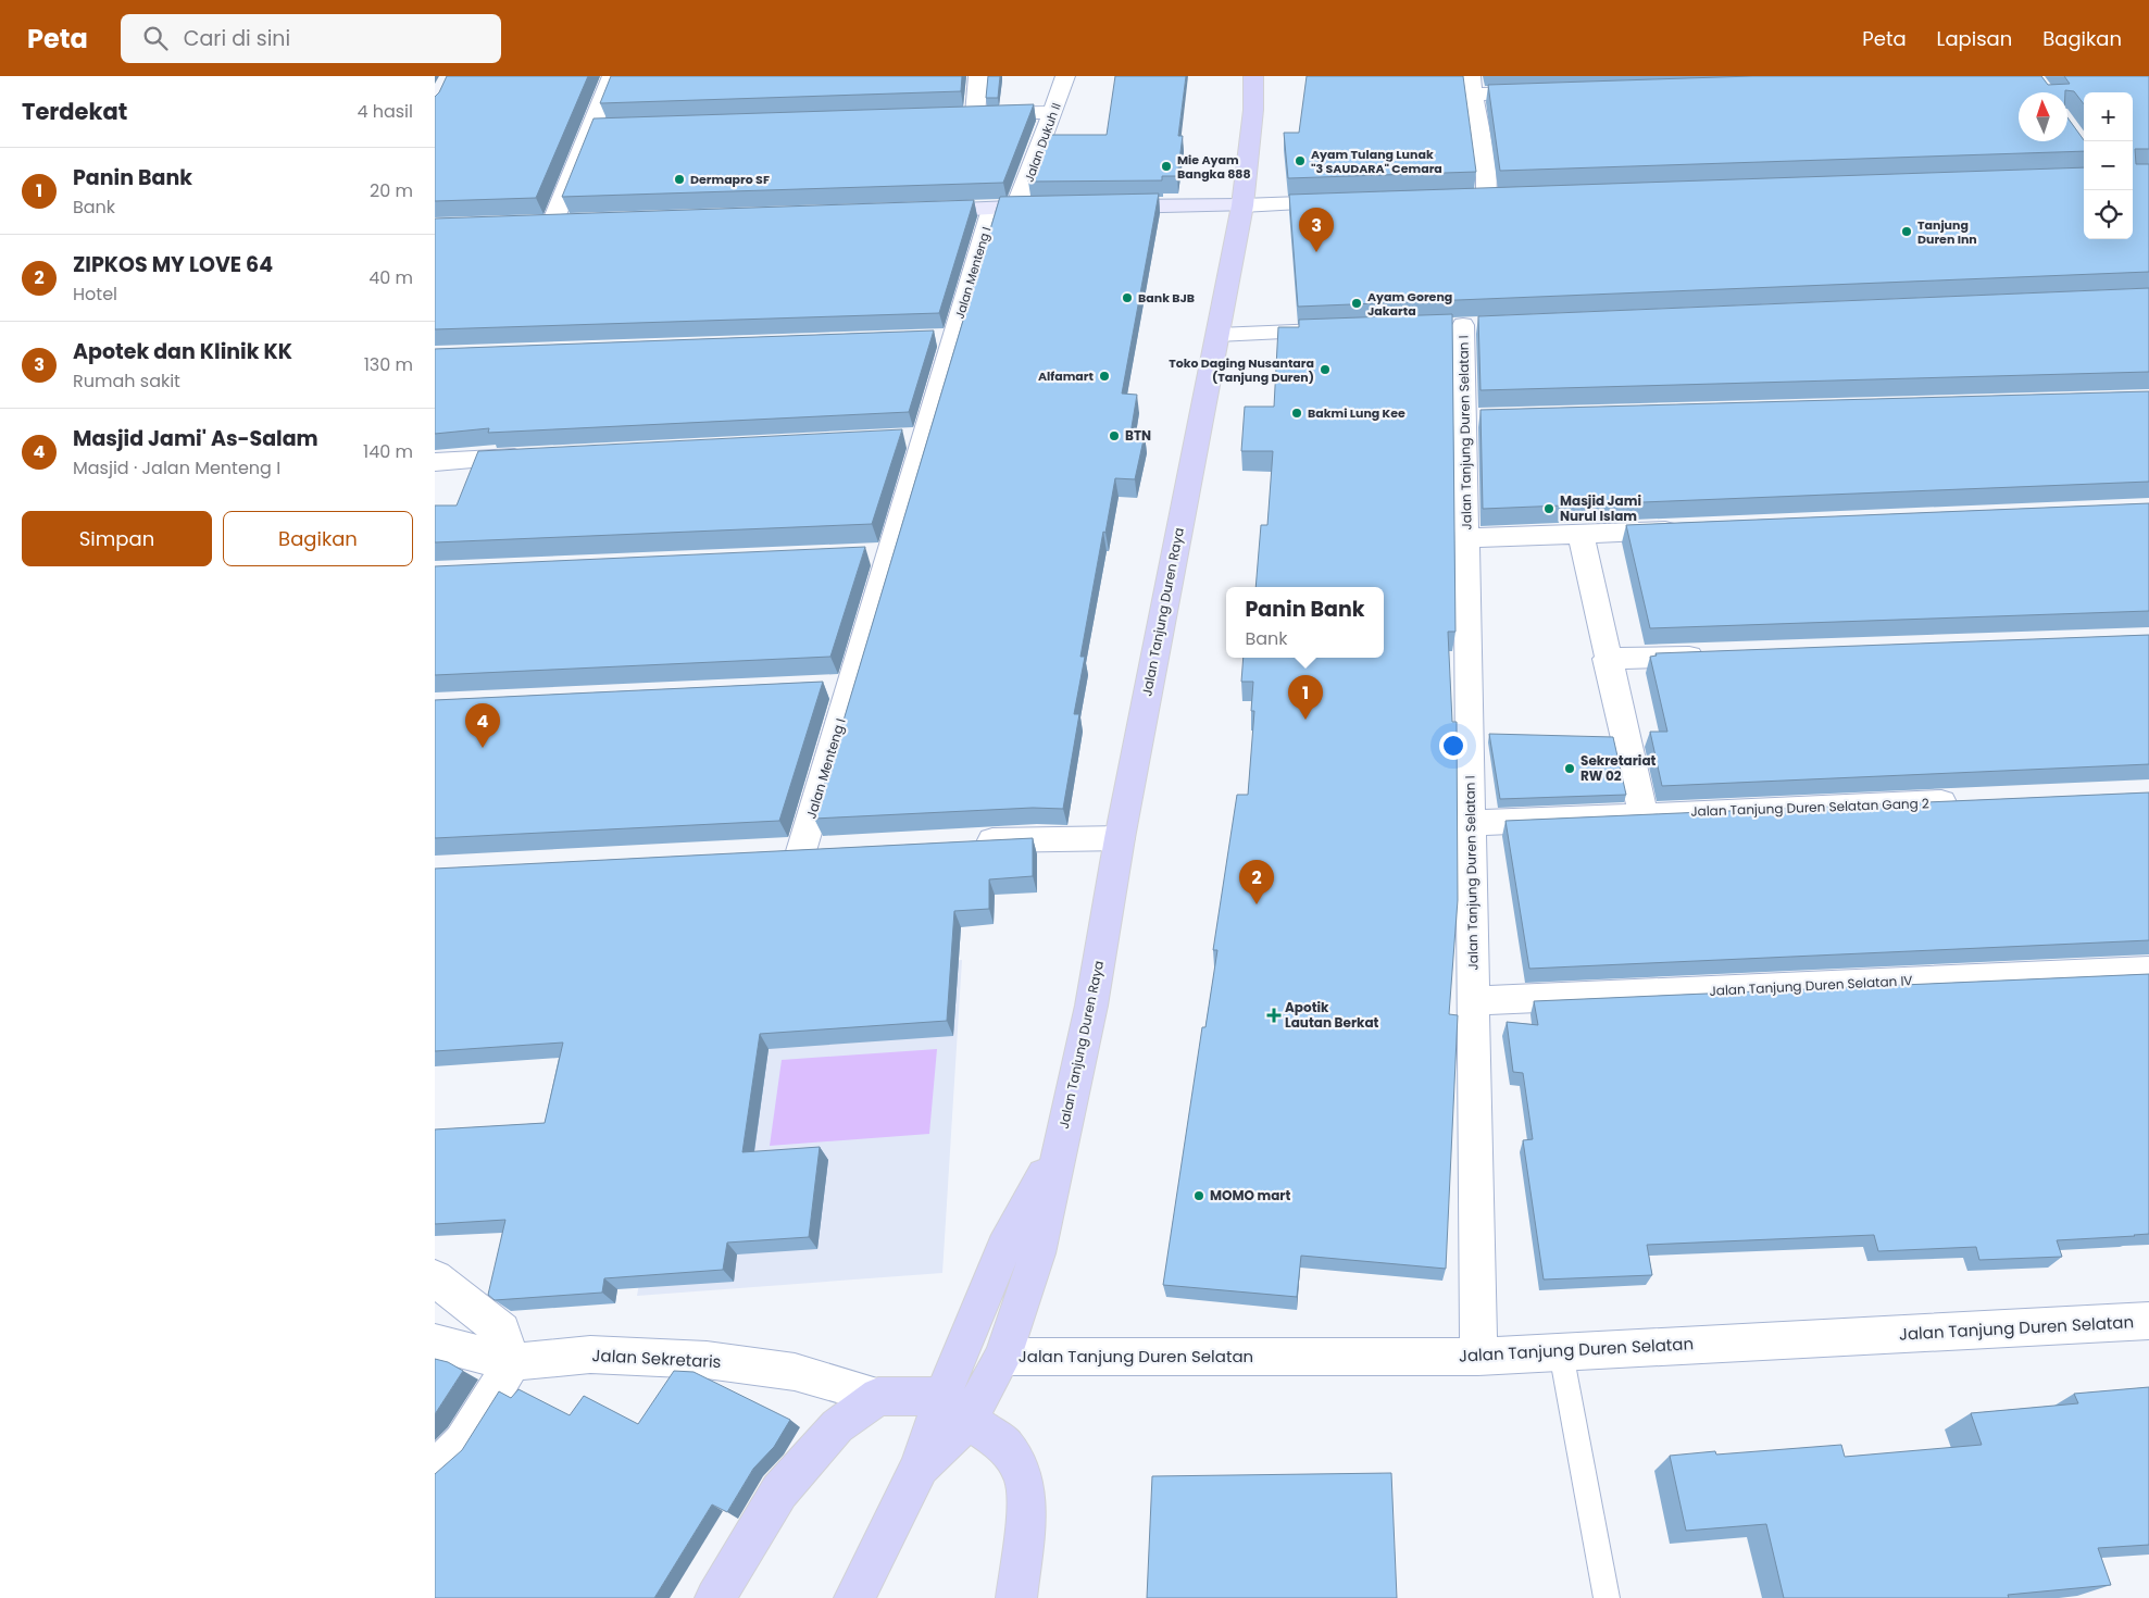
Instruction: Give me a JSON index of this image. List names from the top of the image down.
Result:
{
  "streets": {
    "main road": ["Jalan Tanjung Duren Raya"],
    "street": [
      "Jalan Dukuh II",
      "Jalan Menteng I",
      "Jalan Tanjung Duren Selatan I",
      "Jalan Tanjung Duren Selatan Gang 2",
      "Jalan Tanjung Duren Selatan IV",
      "Jalan Tanjung Duren Selatan",
      "Jalan Sekretaris"
    ]
  },
  "crossings": [
    ["Jalan Tanjung Duren Selatan I", "Jalan Tanjung Duren Selatan Gang 2"],
    ["Jalan Tanjung Duren Selatan I", "Jalan Tanjung Duren Selatan IV"],
    ["Jalan Tanjung Duren Selatan I", "Jalan Tanjung Duren Selatan"],
    ["Jalan Tanjung Duren Raya", "Jalan Tanjung Duren Selatan"]
  ],
  "places": {
    "other": [
      "Ayam Tulang Lunak \"3 SAUDARA\" Cemara",
      "Mie Ayam Bangka 888",
      "Dermapro SF",
      "Tanjung Duren Inn",
      "Bank BJB",
      "Ayam Goreng Jakarta",
      "Toko Daging Nusantara (Tanjung Duren)",
      "Alfamart",
      "Bakmi Lung Kee",
      "BTN",
      "Masjid Jami Nurul Islam",
      "Sekretariat RW 02",
      "MOMO mart"
    ],
    "health": ["Apotik Lautan Berkat"]
  },
  "north": "top",
  "page": {
    "header": "Peta",
    "search": "Cari di sini",
    "nav": ["Peta", "Lapisan", "Bagikan"],
    "heading": ["Terdekat", "4 hasil"],
    "map_buttons": ["+", "−"],
    "list": [
      {
        "mark": "1",
        "name": "Panin Bank",
        "note": "Bank",
        "value": "20 m"
      },
      {
        "mark": "2",
        "name": "ZIPKOS MY LOVE 64",
        "note": "Hotel",
        "value": "40 m"
      },
      {
        "mark": "3",
        "name": "Apotek dan Klinik KK",
        "note": "Rumah sakit",
        "value": "130 m"
      },
      {
        "mark": "4",
        "name": "Masjid Jami' As-Salam",
        "note": "Masjid · Jalan Menteng I",
        "value": "140 m"
      }
    ],
    "pins": [
      "3",
      "1",
      "4",
      "2"
    ],
    "buttons": ["Simpan", "Bagikan"],
    "popup": ["Panin Bank", "Bank"]
  }
}
